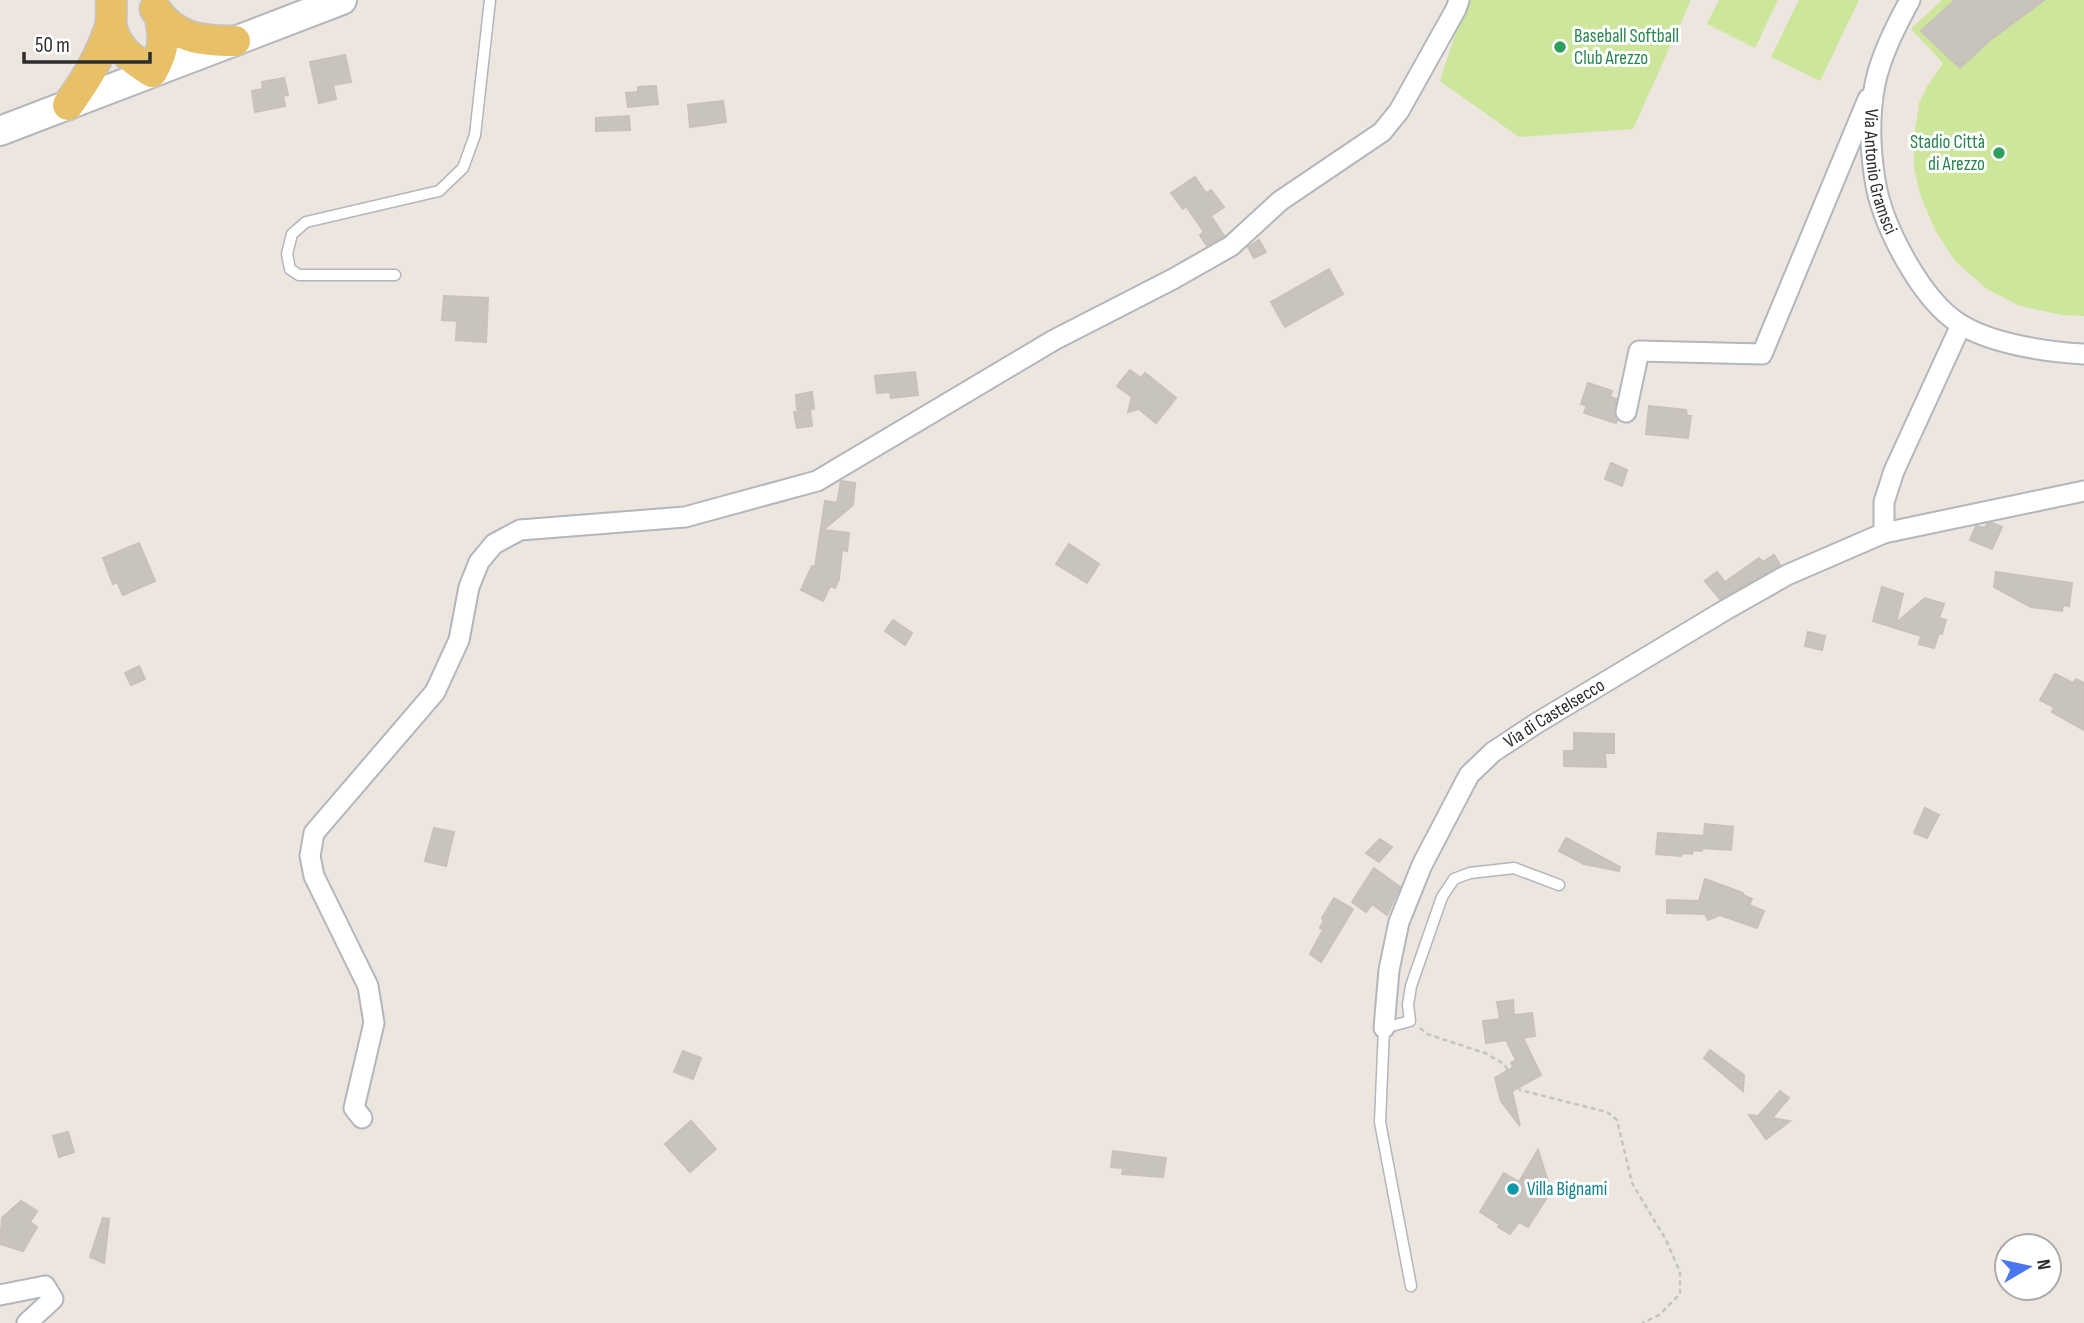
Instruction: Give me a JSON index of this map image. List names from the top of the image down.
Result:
{
  "streets": {
    "street": ["Via Antonio Gramsci", "Via di Castelsecco"]
  },
  "places": ["Baseball Softball Club Arezzo", "Stadio Città di Arezzo", "Villa Bignami"],
  "scale_bar": "50 m",
  "north": "right"
}
